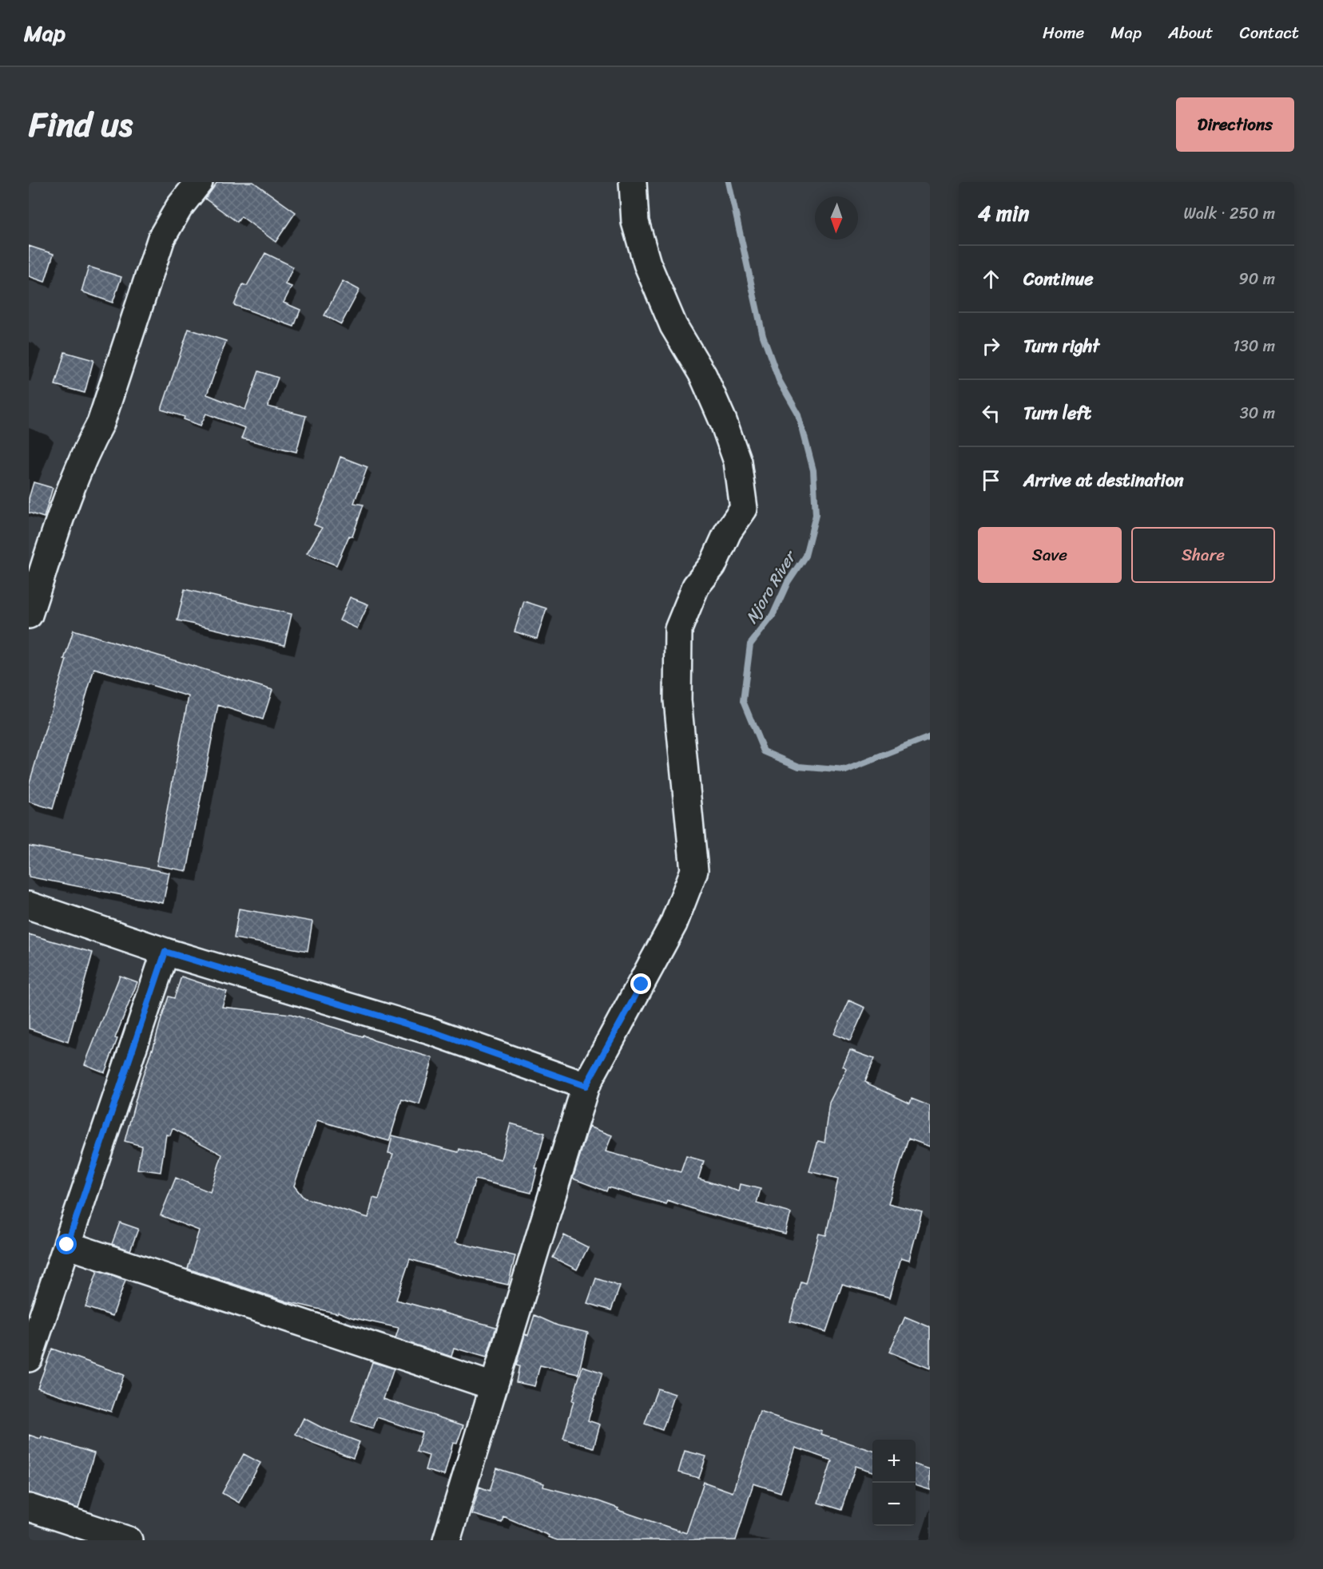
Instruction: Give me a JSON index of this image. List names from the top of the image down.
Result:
{
  "water": ["Njoro River"],
  "north": "bottom",
  "page": {
    "header": "Map",
    "nav": [
      "Home",
      "Map",
      "About",
      "Contact"
    ],
    "title": "Find us",
    "buttons": [
      "Directions",
      ["Save", "Share"]
    ],
    "heading": ["4 min", "Walk · 250 m"],
    "list": [
      ["Continue", "90 m"],
      ["Turn right", "130 m"],
      ["Turn left", "30 m"],
      "Arrive at destination"
    ],
    "map_buttons": ["+", "−"]
  }
}
